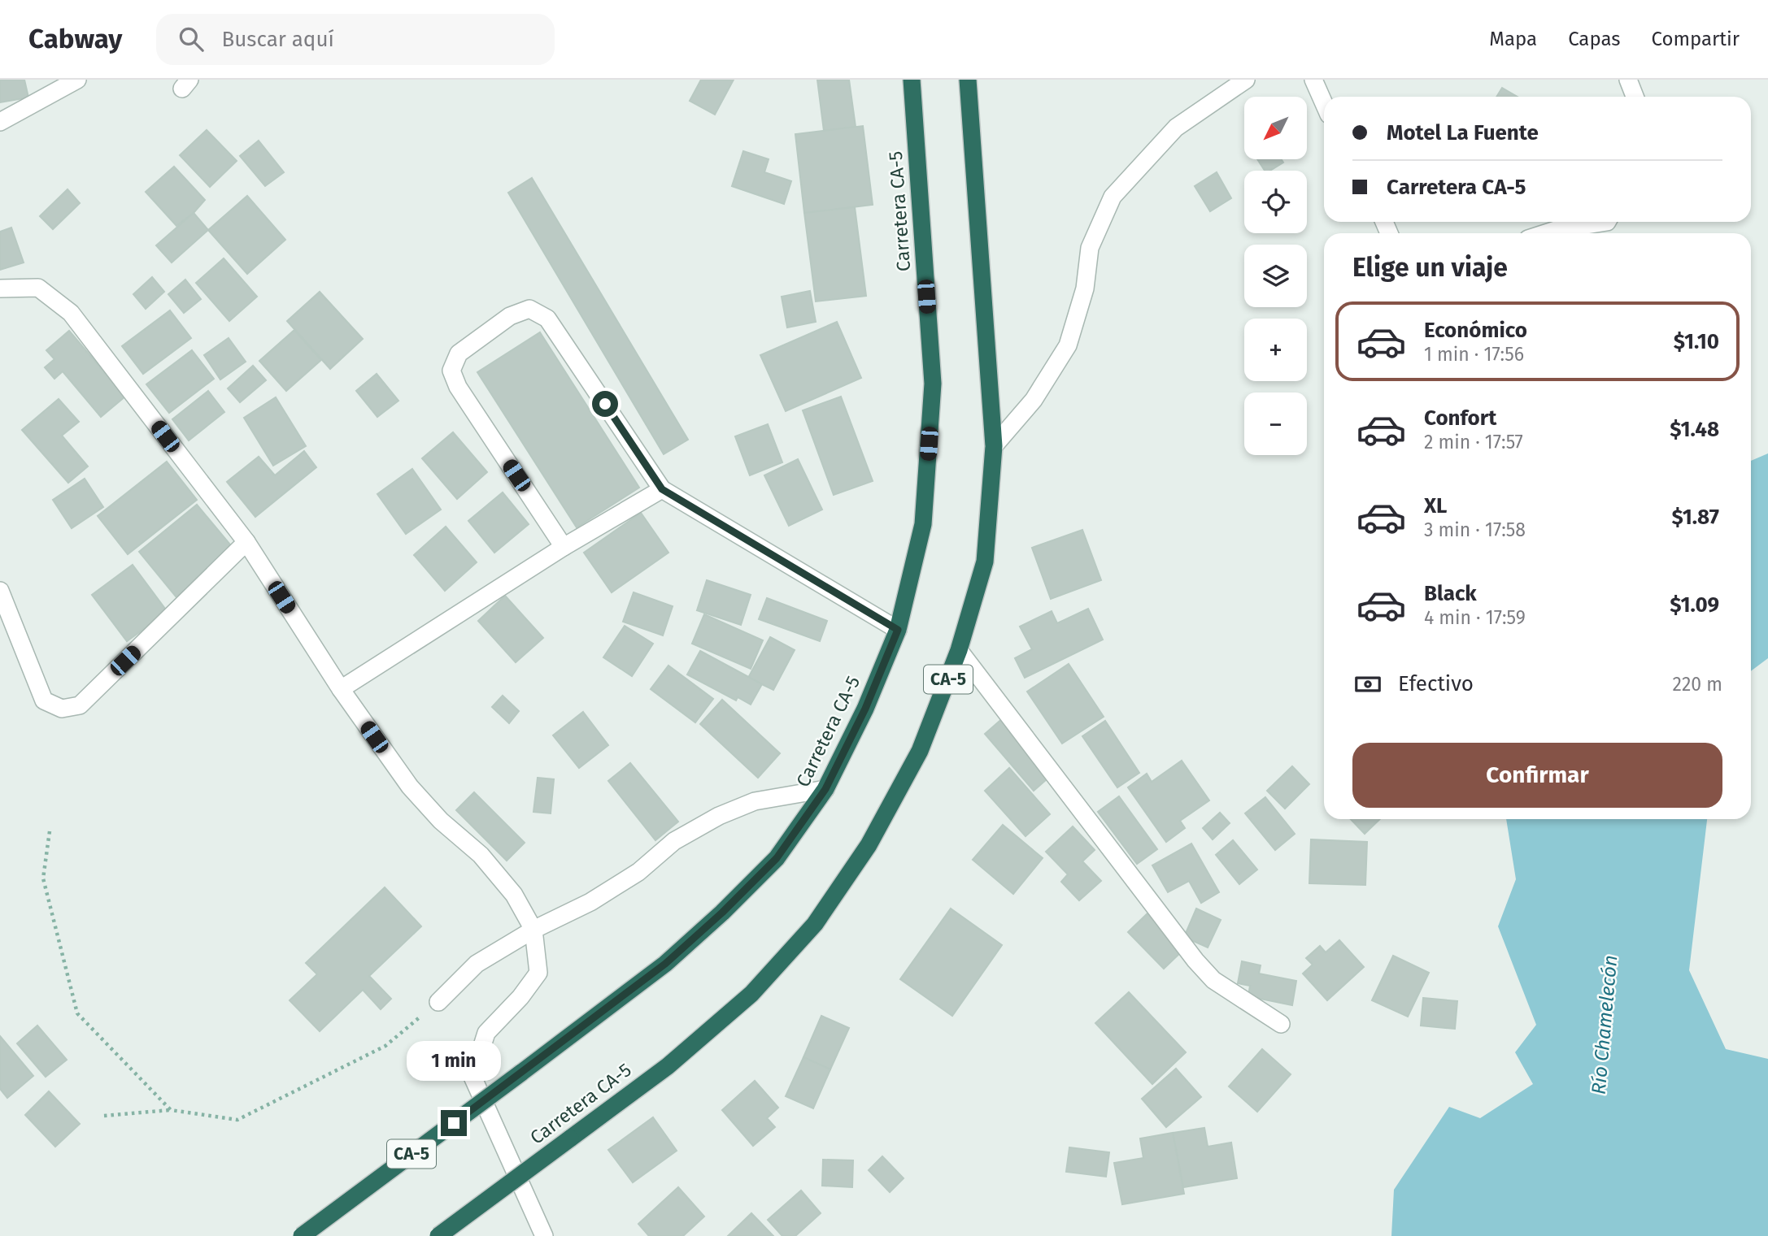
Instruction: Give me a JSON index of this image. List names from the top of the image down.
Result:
{
  "streets": {
    "highway": ["Carretera CA-5", "CA-5"]
  },
  "water": ["Río Chamelecón"],
  "north": "bottom left",
  "page": {
    "header": "Cabway",
    "search": "Buscar aquí",
    "nav": ["Mapa", "Capas", "Compartir"],
    "map_buttons": ["+", "−"],
    "banner": ["Motel La Fuente", "Carretera CA-5"],
    "heading": "Elige un viaje",
    "list": [
      {
        "name": "Económico",
        "note": "1 min · 17:56",
        "value": "$1.10"
      },
      {
        "name": "Confort",
        "note": "2 min · 17:57",
        "value": "$1.48"
      },
      {
        "name": "XL",
        "note": "3 min · 17:58",
        "value": "$1.87"
      },
      {
        "name": "Black",
        "note": "4 min · 17:59",
        "value": "$1.09"
      }
    ],
    "pay": ["Efectivo", "220 m"],
    "buttons": "Confirmar",
    "bubble": "1 min"
  }
}
